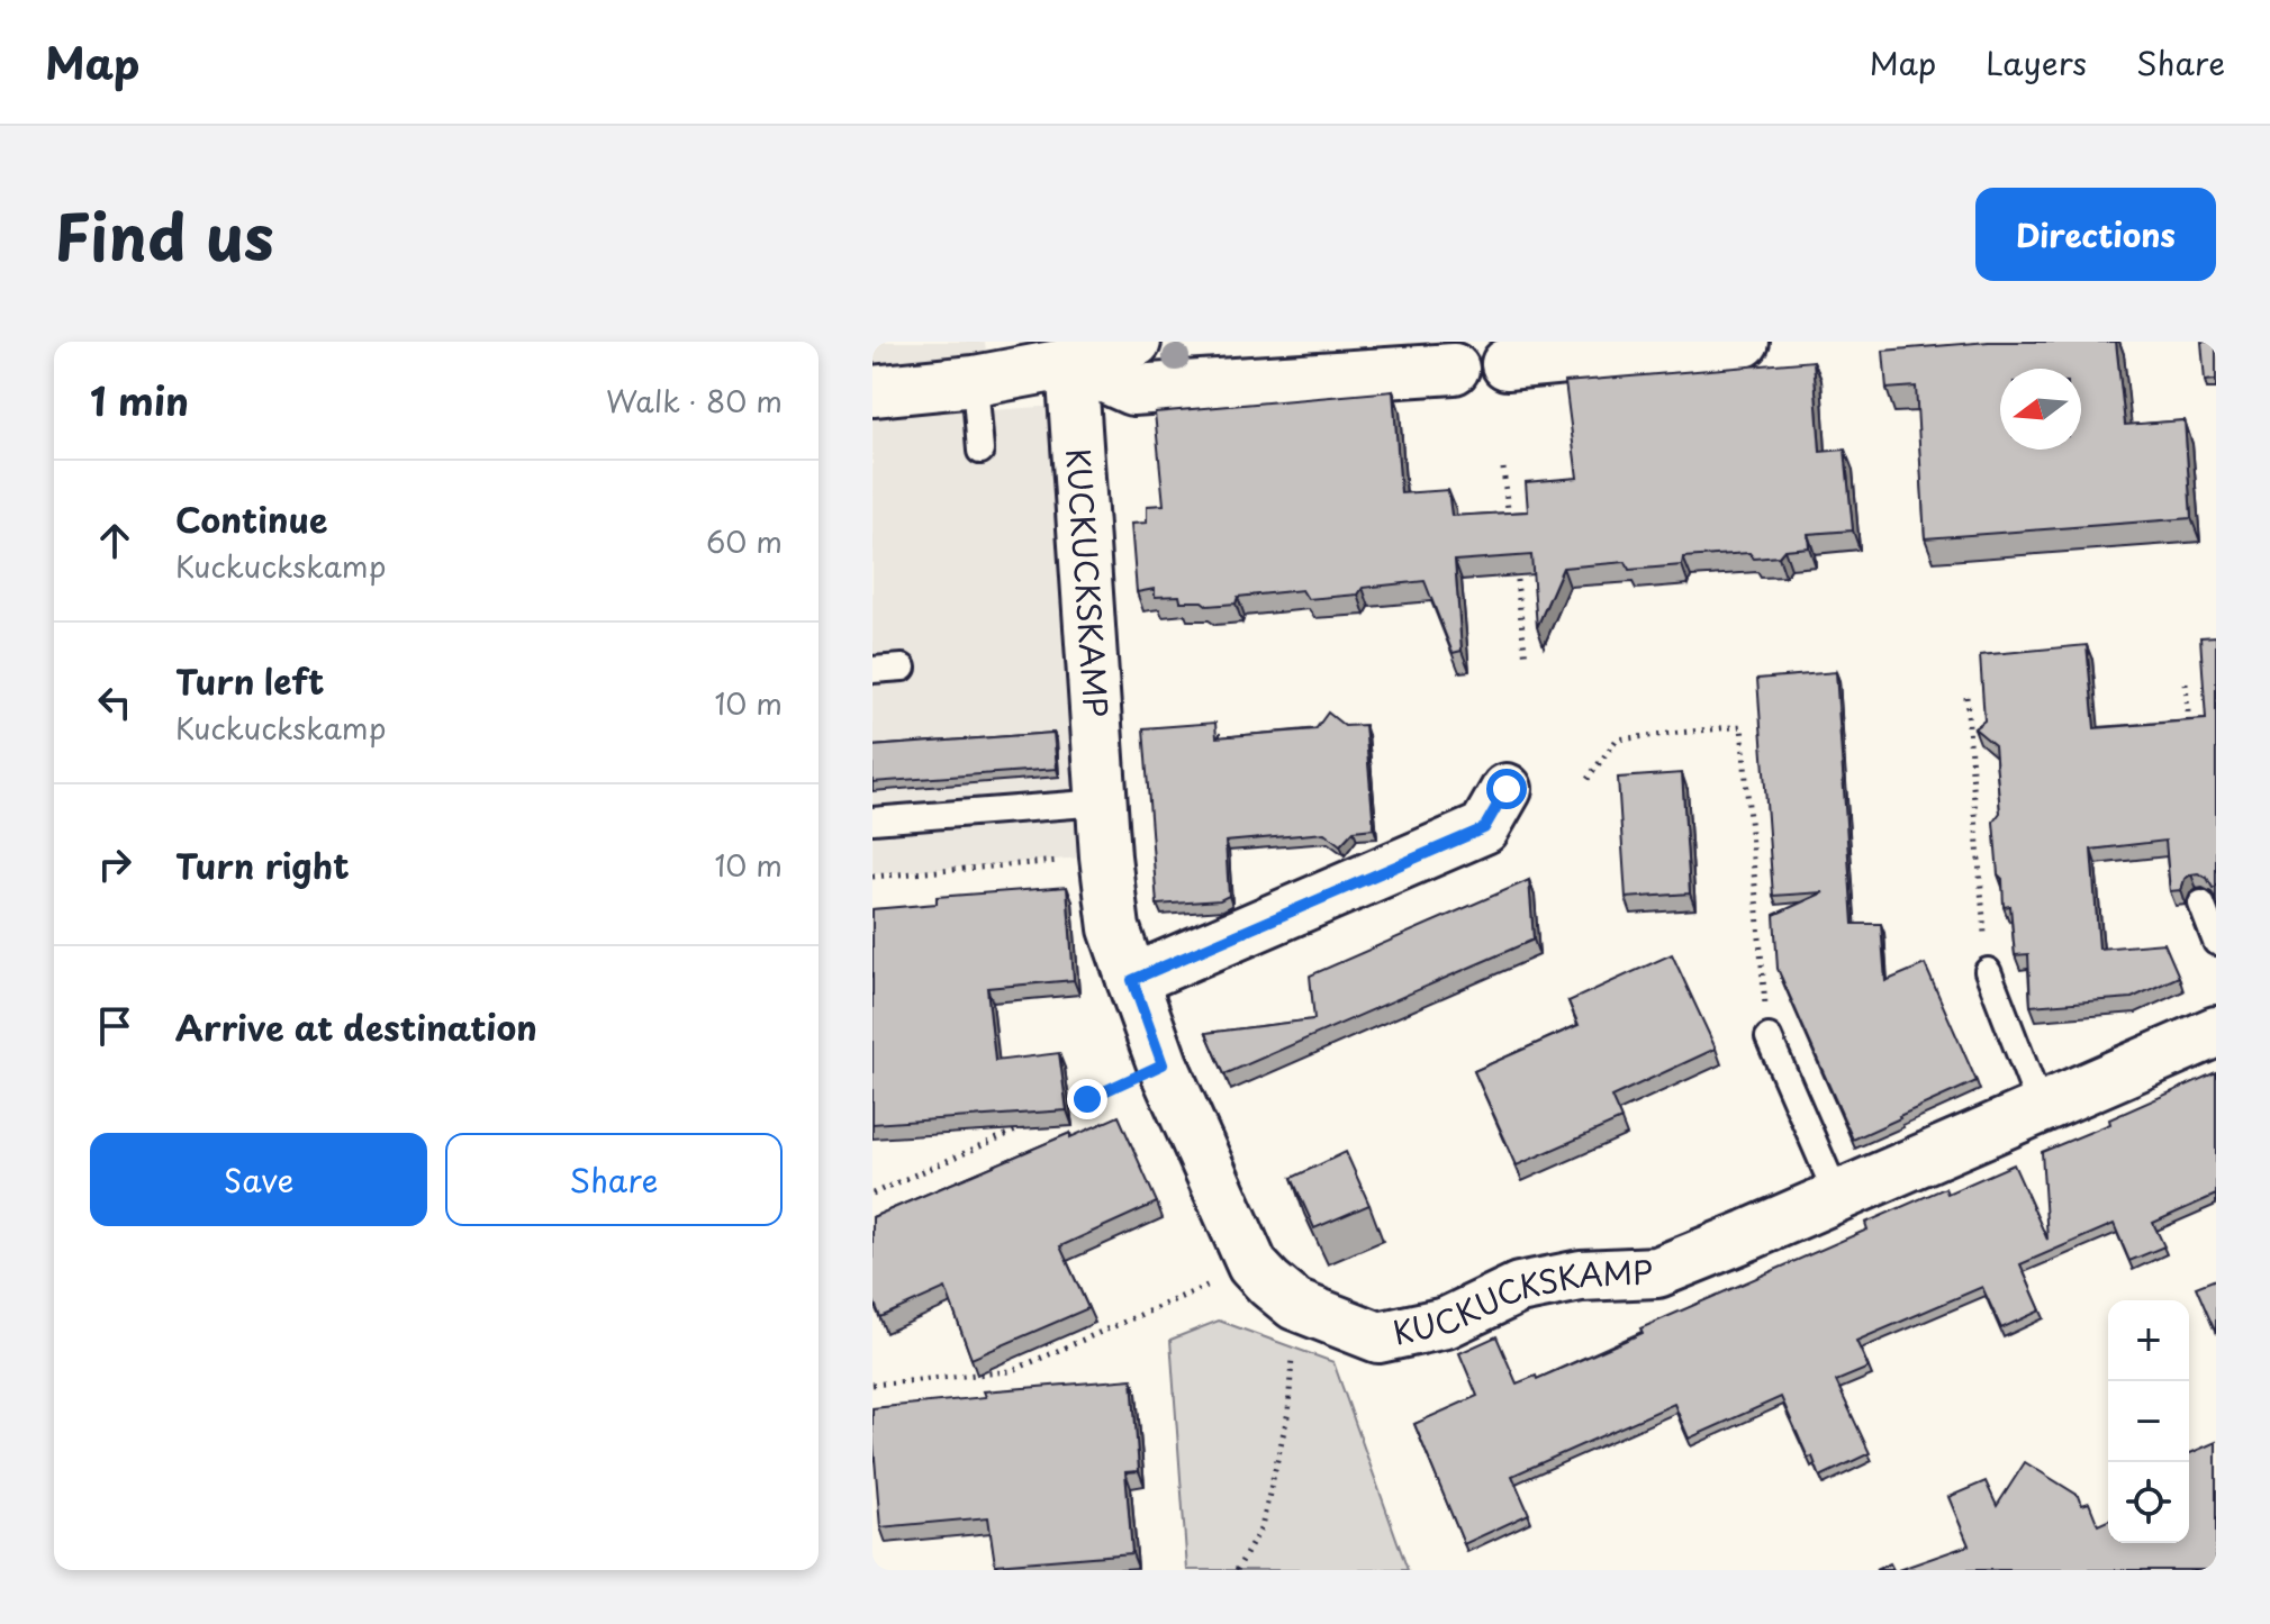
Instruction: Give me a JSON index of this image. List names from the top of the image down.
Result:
{
  "streets": {
    "street": ["KUCKUCKSKAMP"]
  },
  "north": "left",
  "page": {
    "header": "Map",
    "nav": ["Map", "Layers", "Share"],
    "title": "Find us",
    "buttons": [
      "Directions",
      ["Save", "Share"]
    ],
    "heading": ["1 min", "Walk · 80 m"],
    "list": [
      ["Continue", "Kuckuckskamp", "60 m"],
      ["Turn left", "Kuckuckskamp", "10 m"],
      ["Turn right", "10 m"],
      "Arrive at destination"
    ],
    "map_buttons": ["+", "−"]
  }
}
